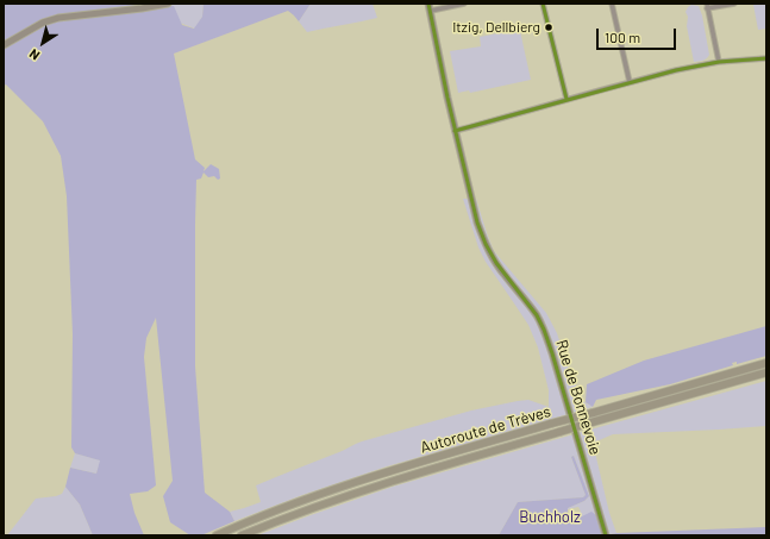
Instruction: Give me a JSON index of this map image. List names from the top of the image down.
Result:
{
  "streets": {
    "highway": ["Autoroute de Trèves"],
    "main road": ["Rue de Bonnevoie"]
  },
  "parks": ["Buchholz"],
  "places": ["Itzig, Dellbierg"],
  "scale_bar": "100 m",
  "north": "bottom left"
}
